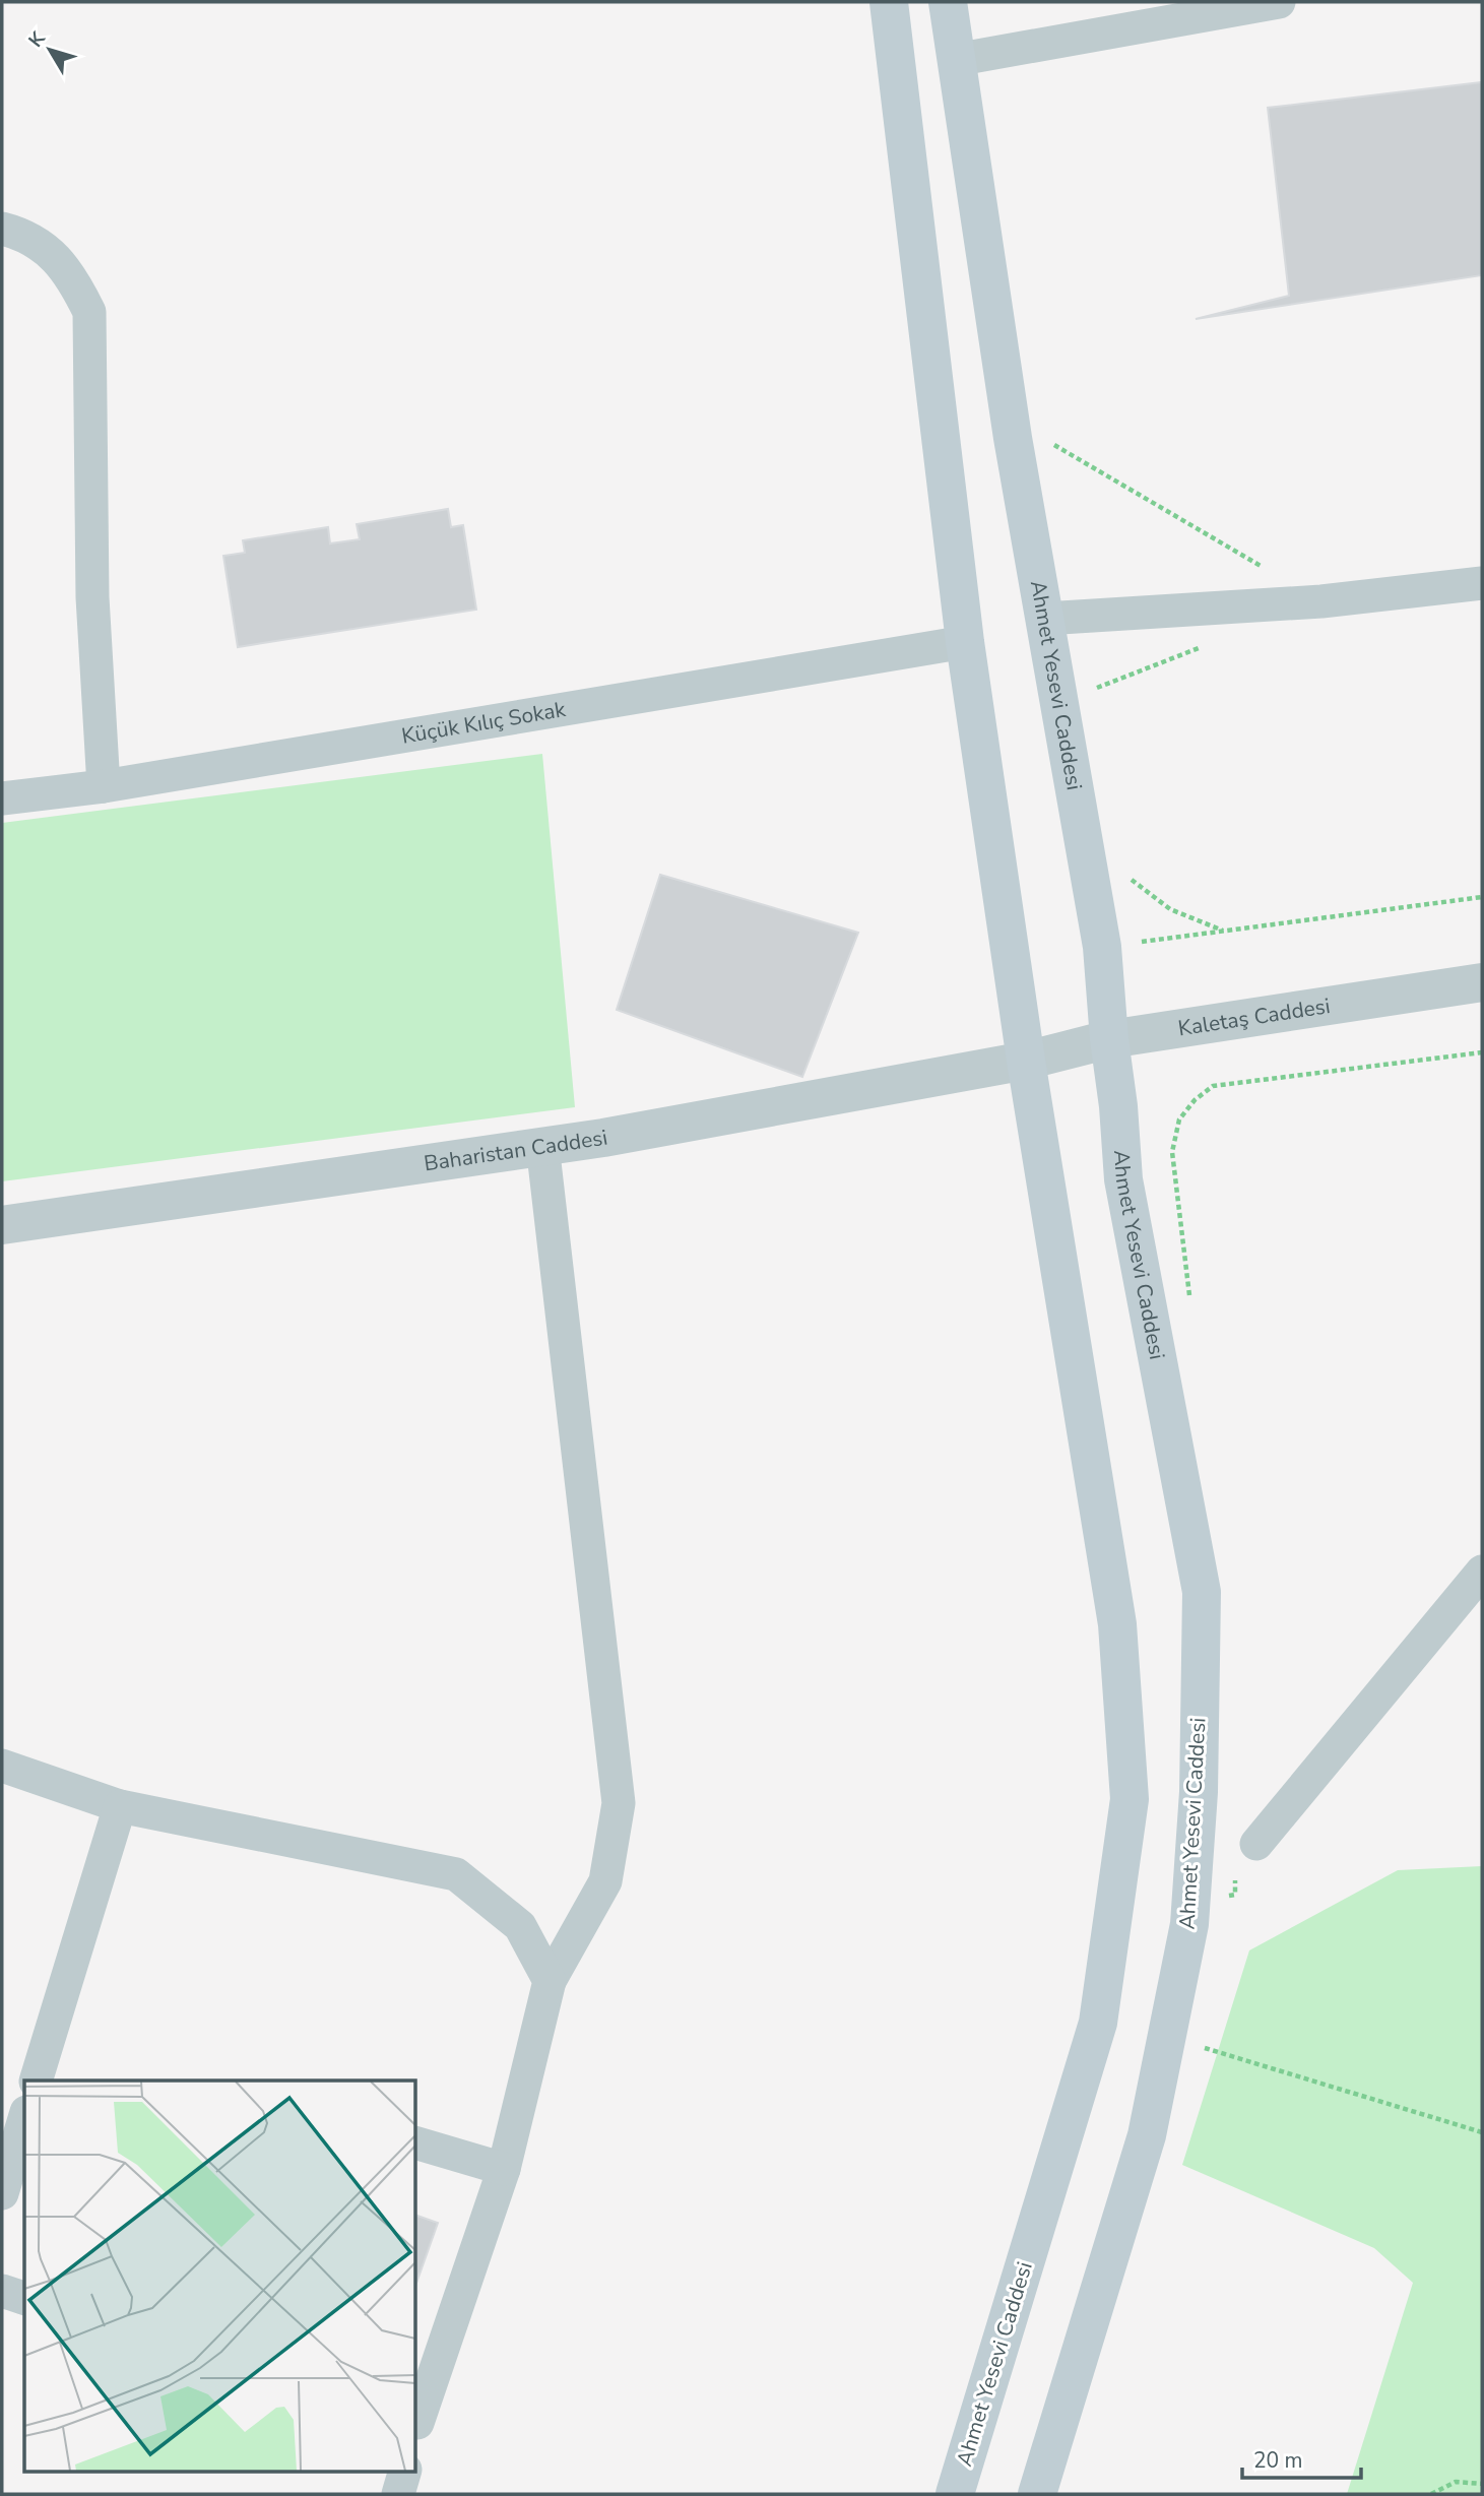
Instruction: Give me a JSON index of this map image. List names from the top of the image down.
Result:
{
  "streets": {
    "main road": ["Ahmet Yesevi Caddesi"],
    "street": ["Küçük Kılıç Sokak", "Kaletaş Caddesi", "Baharistan Caddesi"]
  },
  "crossings": [
    ["Ahmet Yesevi Caddesi", "Küçük Kılıç Sokak"],
    ["Ahmet Yesevi Caddesi", "Kaletaş Caddesi"],
    ["Ahmet Yesevi Caddesi", "Baharistan Caddesi"],
    ["Kaletaş Caddesi", "Baharistan Caddesi"]
  ],
  "scale_bar": "20 m",
  "north": "top left"
}
